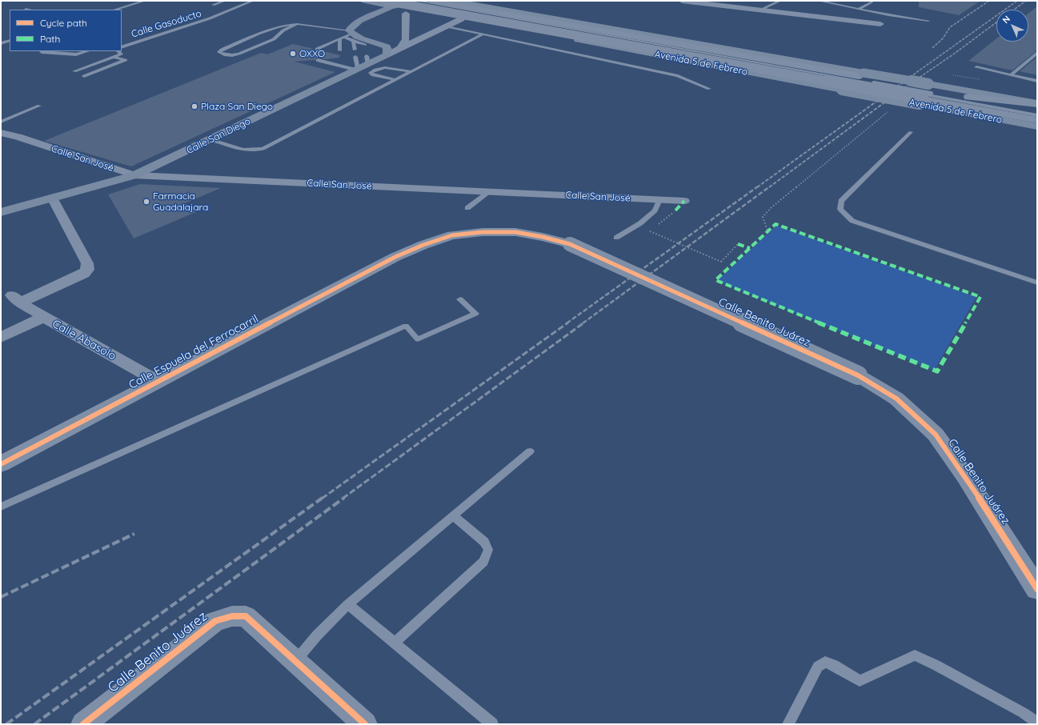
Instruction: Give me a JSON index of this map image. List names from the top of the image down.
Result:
{
  "streets": {
    "highway": ["Avenida 5 de Febrero"],
    "main road": ["Calle San Diego"],
    "street": [
      "Calle San José",
      "Calle Benito Juárez",
      "Calle Abasolo",
      "Calle Espuela del Ferrocarril"
    ],
    "lane": ["Calle Gasoducto"]
  },
  "crossings": [
    ["Avenida 5 de Febrero", "Calle San Diego"],
    ["Calle San Diego", "Calle San José"],
    ["Calle San Diego", "Calle Abasolo"],
    ["Calle Benito Juárez", "Calle Espuela del Ferrocarril"],
    ["Calle Abasolo", "Calle Espuela del Ferrocarril"]
  ],
  "places": ["OXXO", "Plaza San Diego", "Farmacia Guadalajara"],
  "legend": ["Cycle path", "Path"],
  "north": "top left"
}
